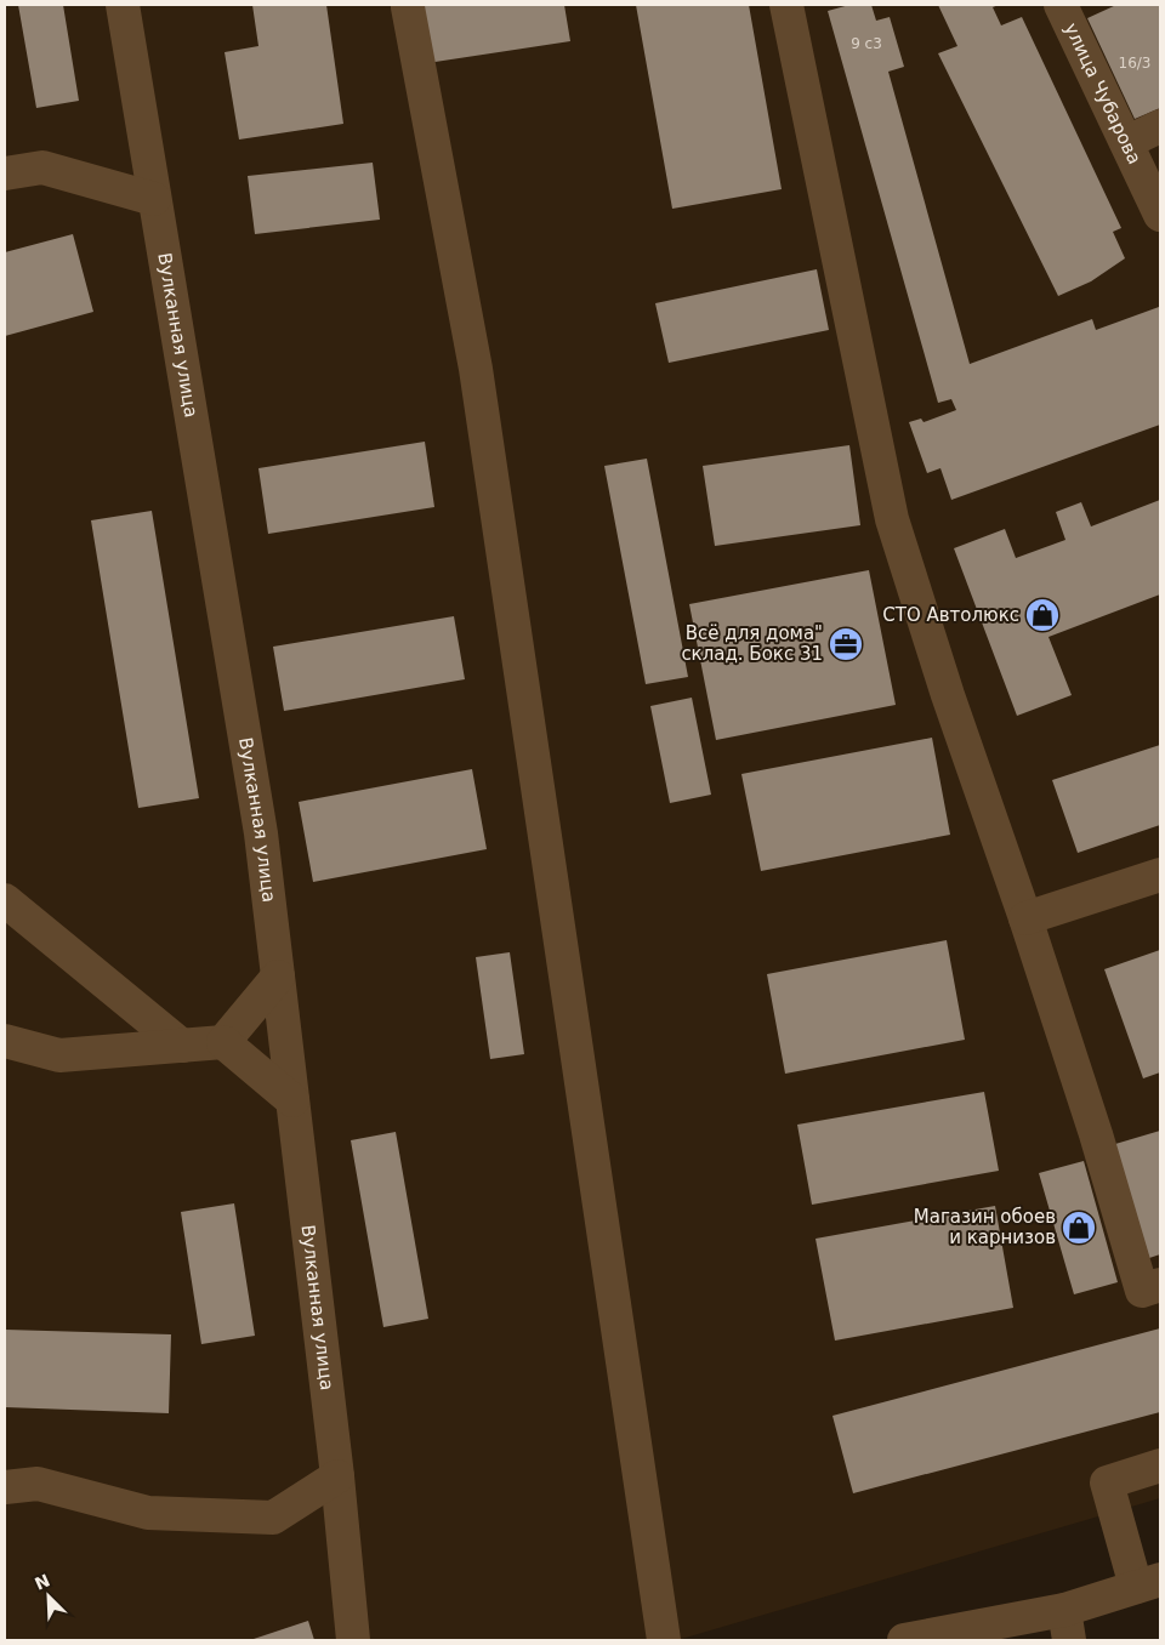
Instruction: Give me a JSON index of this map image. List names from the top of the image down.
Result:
{
  "streets": {
    "street": ["улица Чубарова", "Вулканная улица"]
  },
  "places": {
    "shop": ["СТО Автолюкс", "Магазин обоев и карнизов"],
    "office": ["Всё для дома\" склад. Бокс 31"]
  },
  "house_numbers": ["9 с3", "16/3"],
  "north": "top left"
}
